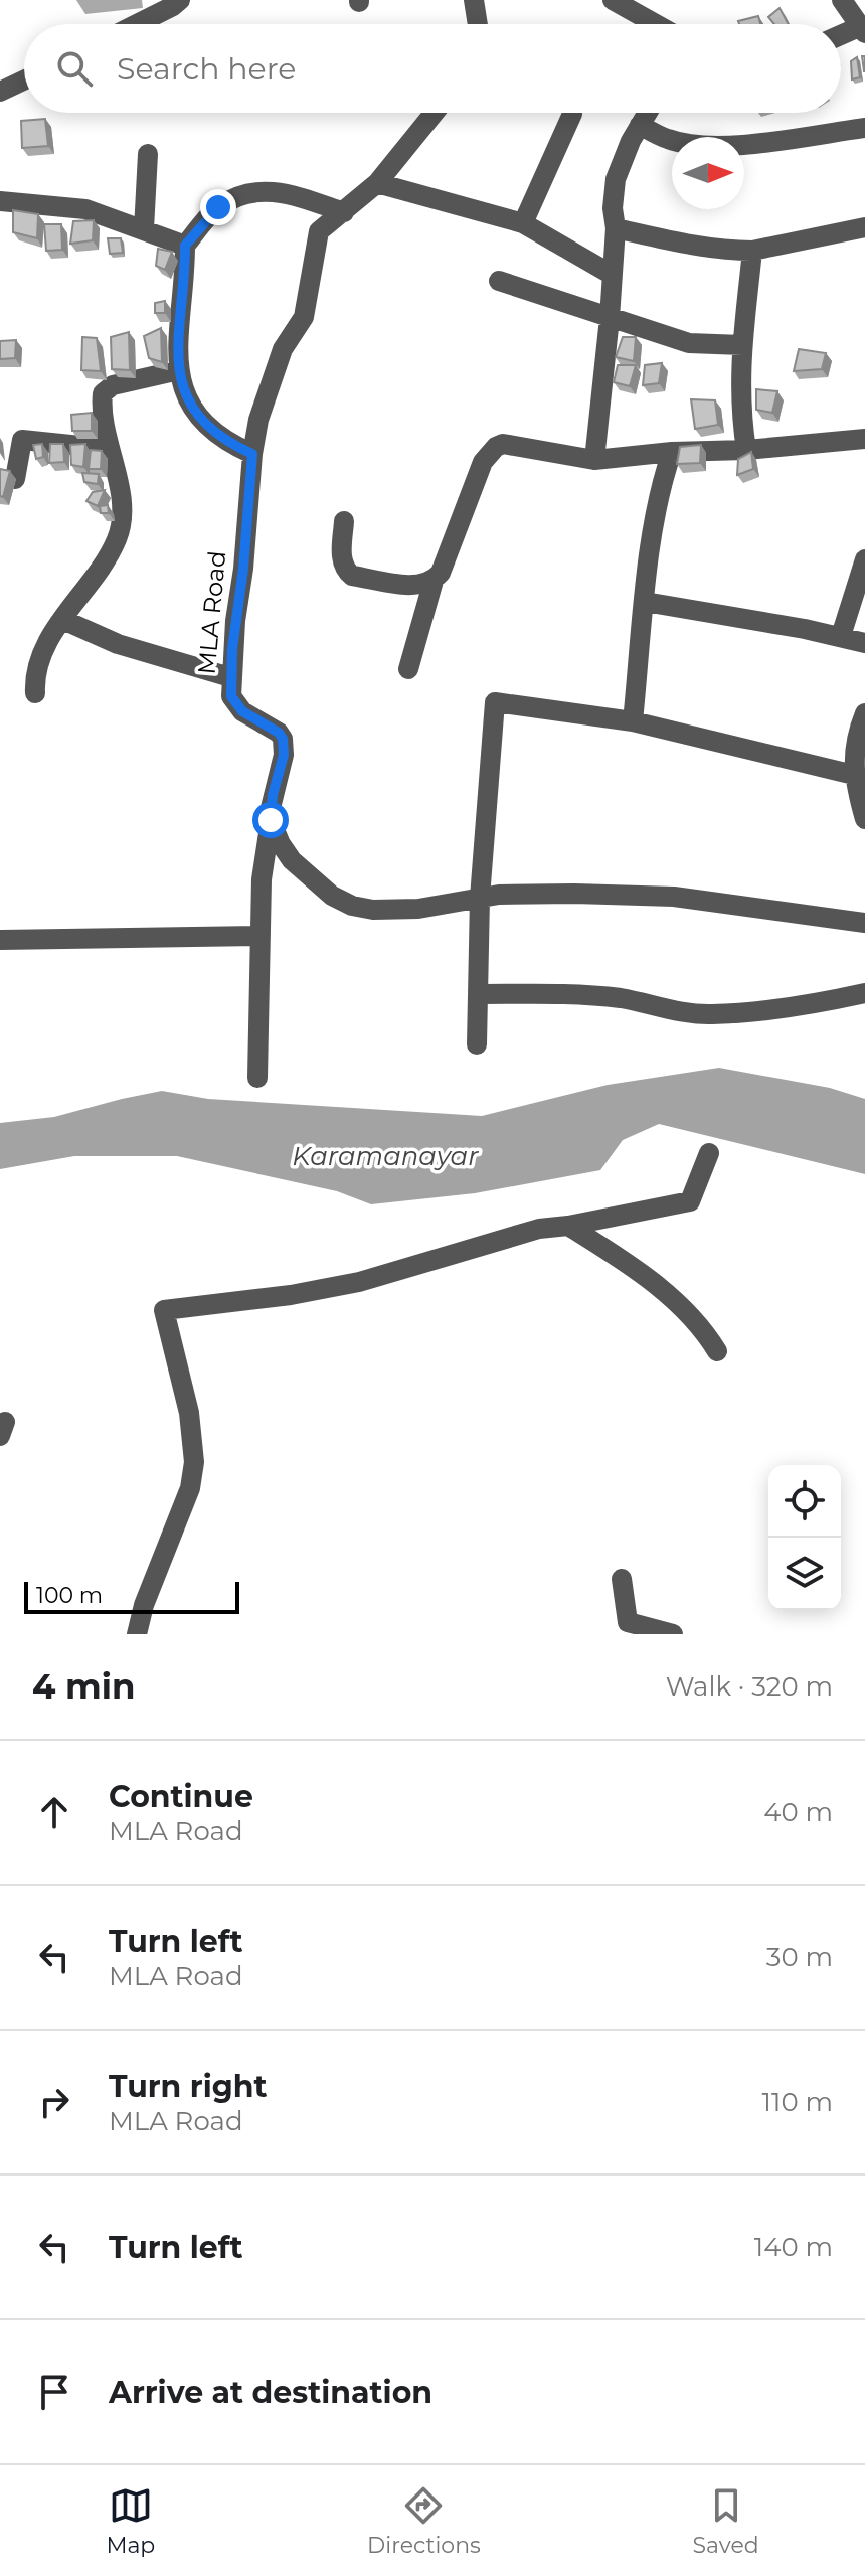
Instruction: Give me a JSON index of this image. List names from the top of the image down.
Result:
{
  "streets": {
    "street": ["MLA Road"]
  },
  "water": ["Karamanayar"],
  "scale_bar": "100 m",
  "north": "right",
  "page": {
    "search": "Search here",
    "scale": "100 m",
    "heading": ["4 min", "Walk · 320 m"],
    "list": [
      ["Continue", "MLA Road", "40 m"],
      ["Turn left", "MLA Road", "30 m"],
      ["Turn right", "MLA Road", "110 m"],
      ["Turn left", "140 m"],
      "Arrive at destination"
    ],
    "nav": ["Map", "Directions", "Saved"]
  }
}
